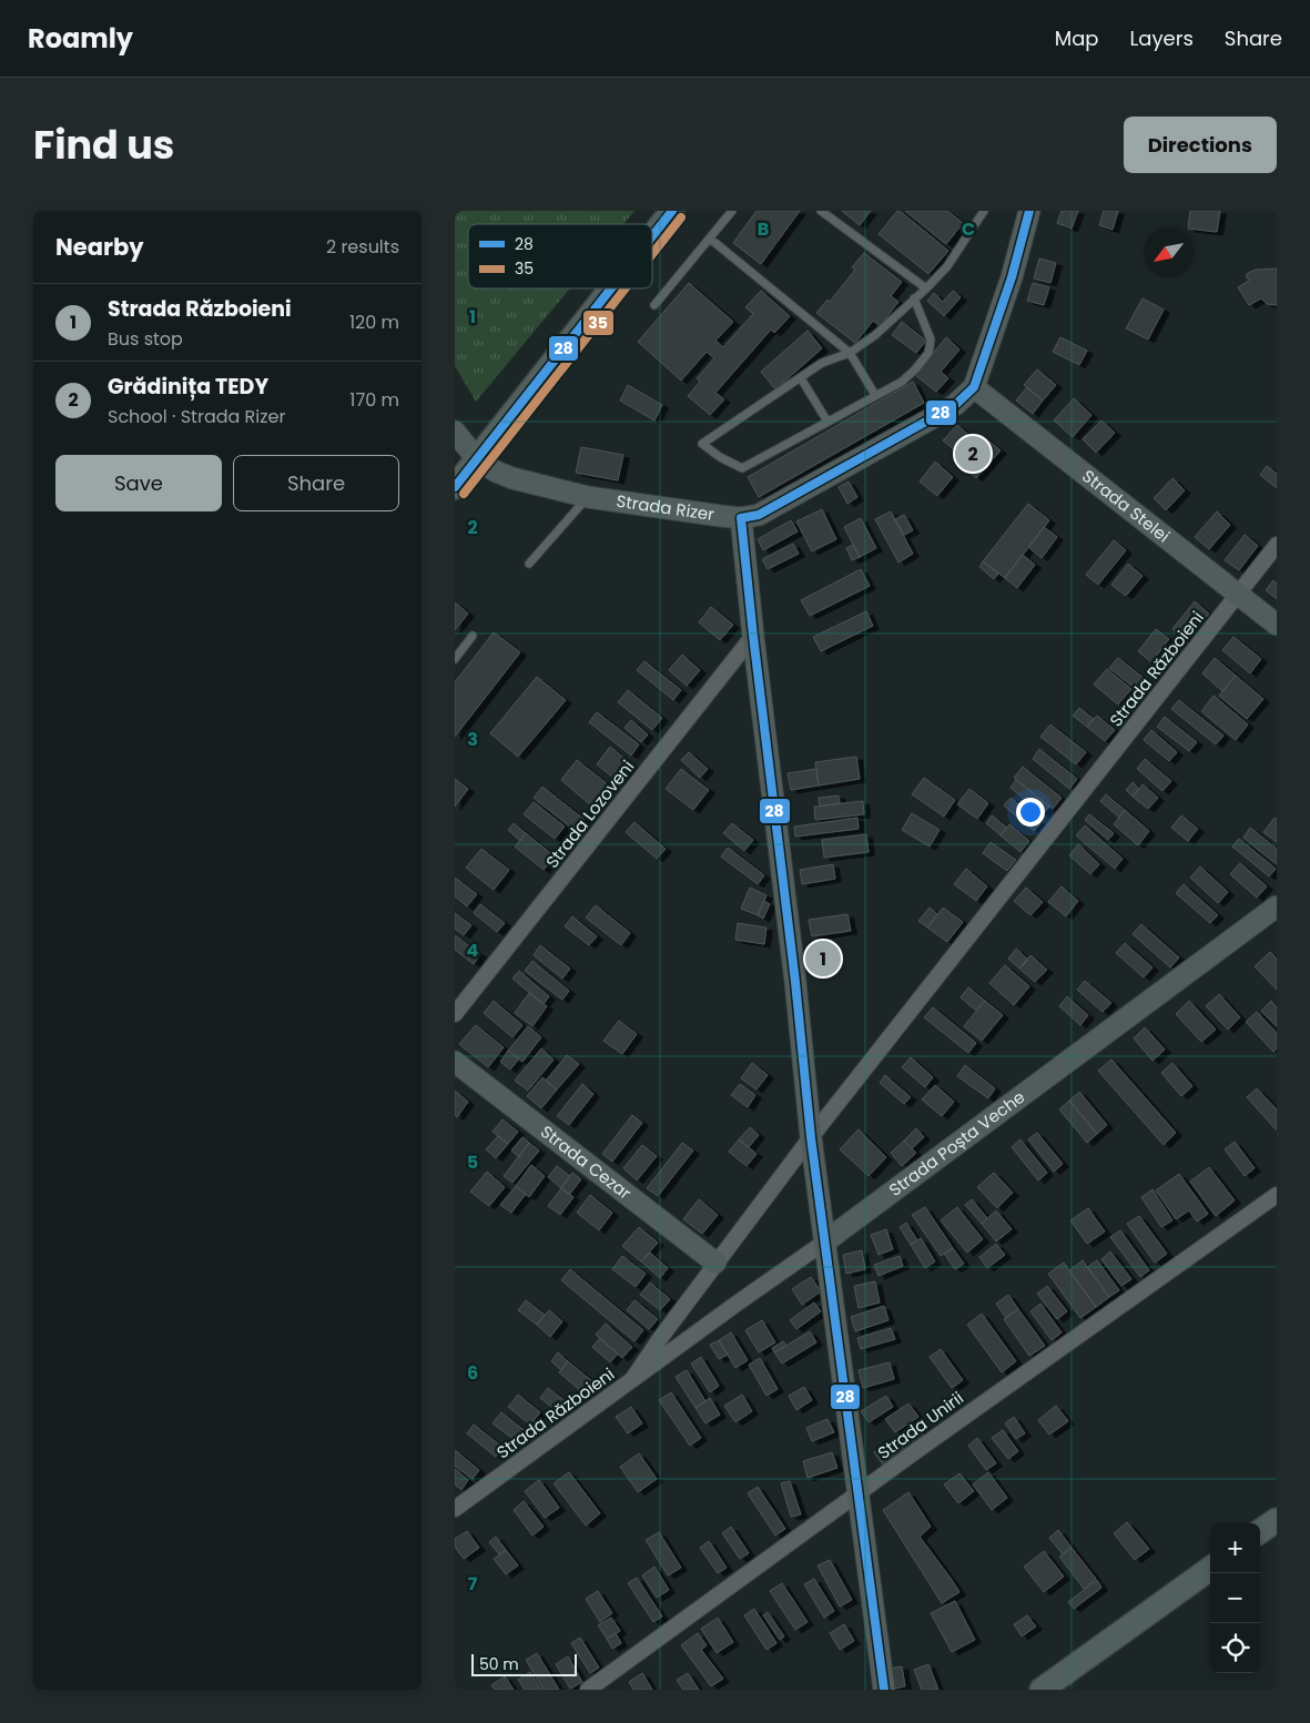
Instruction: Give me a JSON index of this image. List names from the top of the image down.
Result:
{
  "streets": {
    "street": [
      "Strada Stelei",
      "Strada Rizer",
      "Strada Războieni",
      "Strada Lozoveni",
      "Strada Poșta Veche",
      "Strada Cezar",
      "Strada Unirii"
    ]
  },
  "crossings": [
    ["Strada Stelei", "Strada Rizer"],
    ["Strada Stelei", "Strada Războieni"],
    ["Strada Războieni", "Strada Poșta Veche"],
    ["Strada Războieni", "Strada Cezar"]
  ],
  "lines": ["transit line 28", "transit line 35"],
  "legend": ["28", "35"],
  "scale_bar": "50 m",
  "north": "bottom left",
  "page": {
    "header": "Roamly",
    "nav": ["Map", "Layers", "Share"],
    "title": "Find us",
    "buttons": [
      "Directions",
      ["Save", "Share"]
    ],
    "heading": ["Nearby", "2 results"],
    "list": [
      {
        "mark": "1",
        "name": "Strada Războieni",
        "note": "Bus stop",
        "value": "120 m"
      },
      {
        "mark": "2",
        "name": "Grădinița TEDY",
        "note": "School · Strada Rizer",
        "value": "170 m"
      }
    ],
    "pins": ["2", "1"],
    "map_buttons": ["+", "−"],
    "scale": "50 m"
  },
  "grid": {
    "columns": ["B", "C"],
    "rows": [
      "1",
      "2",
      "3",
      "4",
      "5",
      "6",
      "7"
    ]
  }
}
